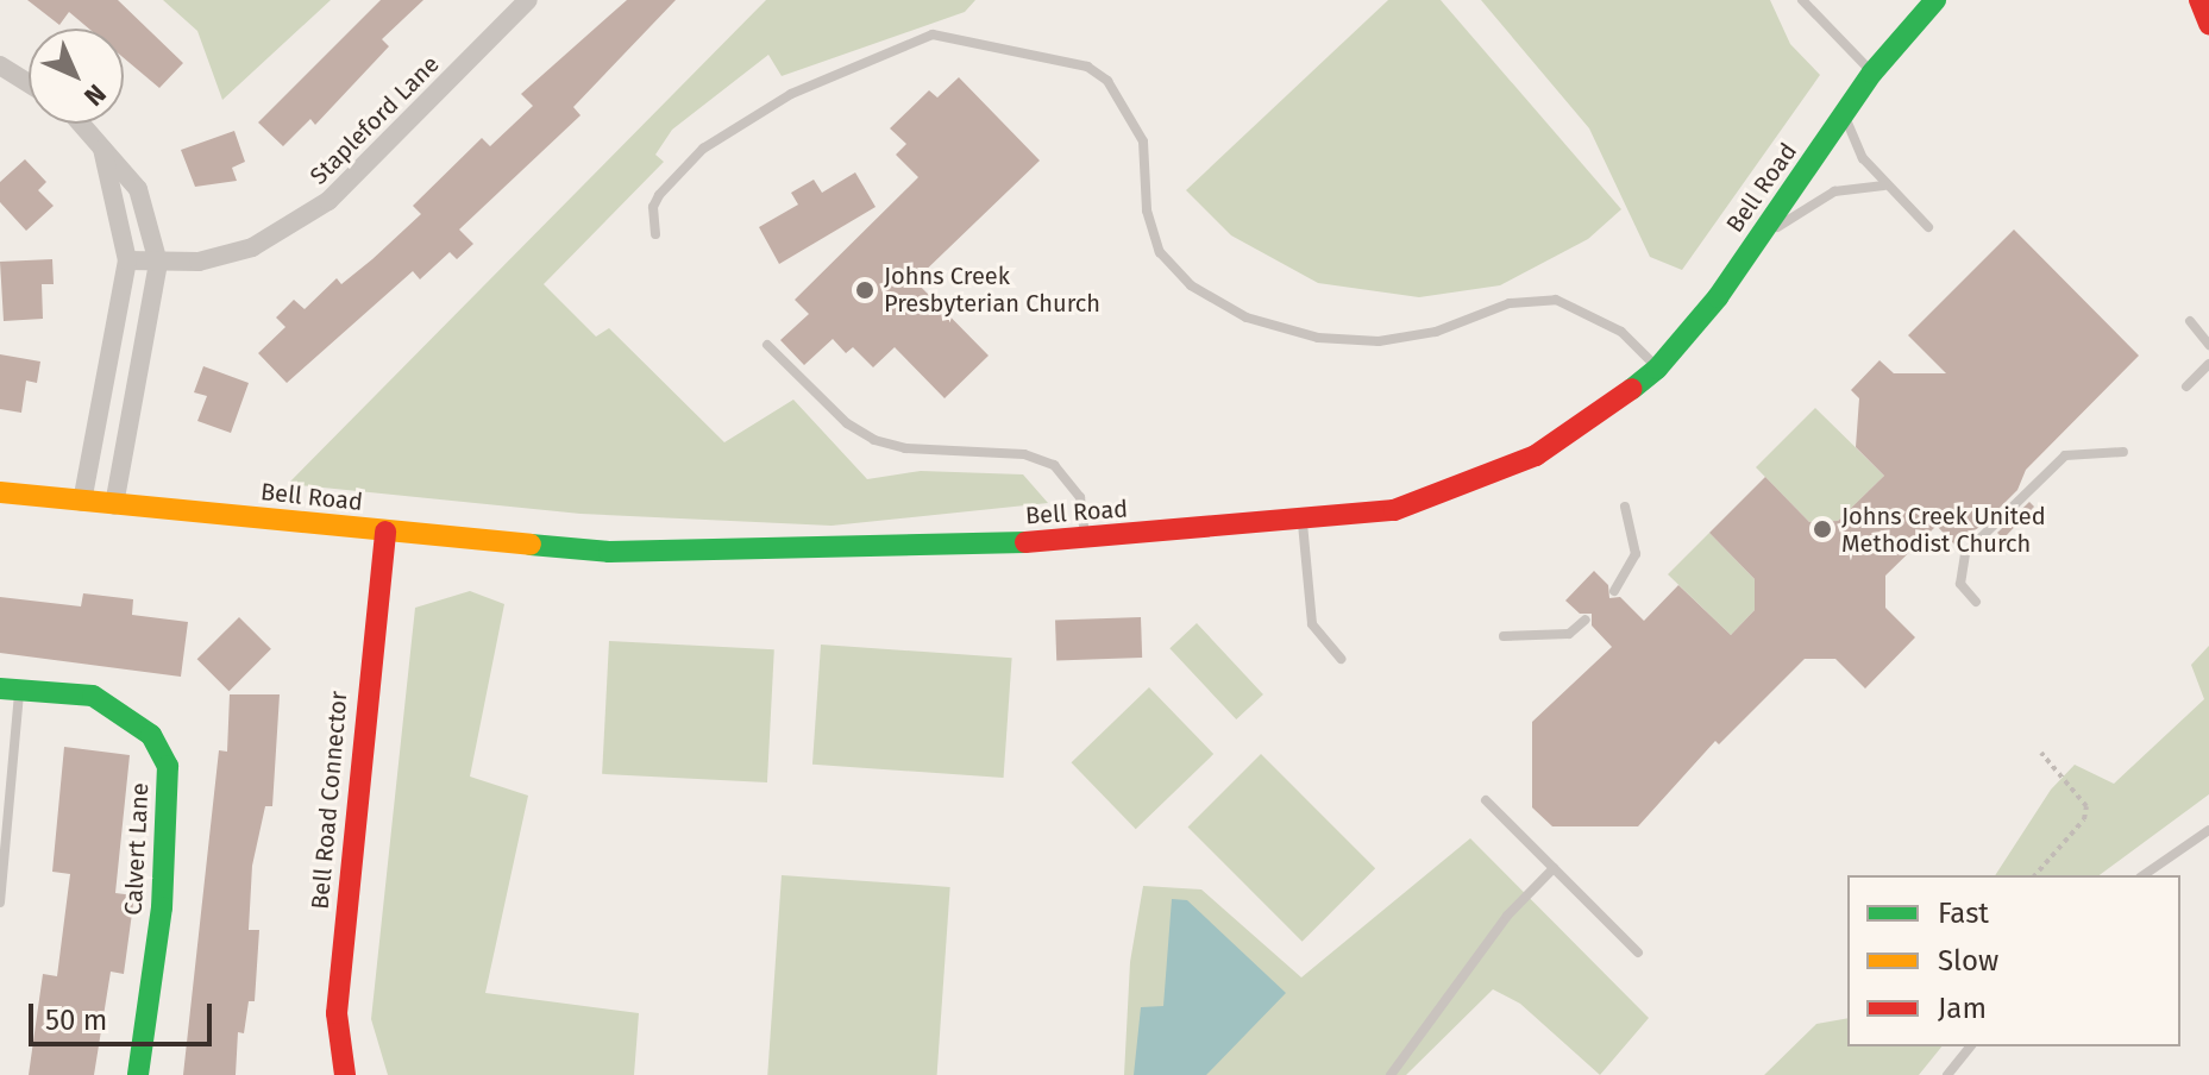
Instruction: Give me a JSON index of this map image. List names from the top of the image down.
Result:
{
  "streets": {
    "main road": ["Bell Road", "Bell Road Connector", "Calvert Lane"],
    "street": ["Stapleford Lane"]
  },
  "crossings": [
    ["Bell Road", "Bell Road Connector"]
  ],
  "places": ["Johns Creek Presbyterian Church", "Johns Creek United Methodist Church"],
  "legend": ["Fast", "Slow", "Jam"],
  "scale_bar": "50 m",
  "north": "bottom right"
}
